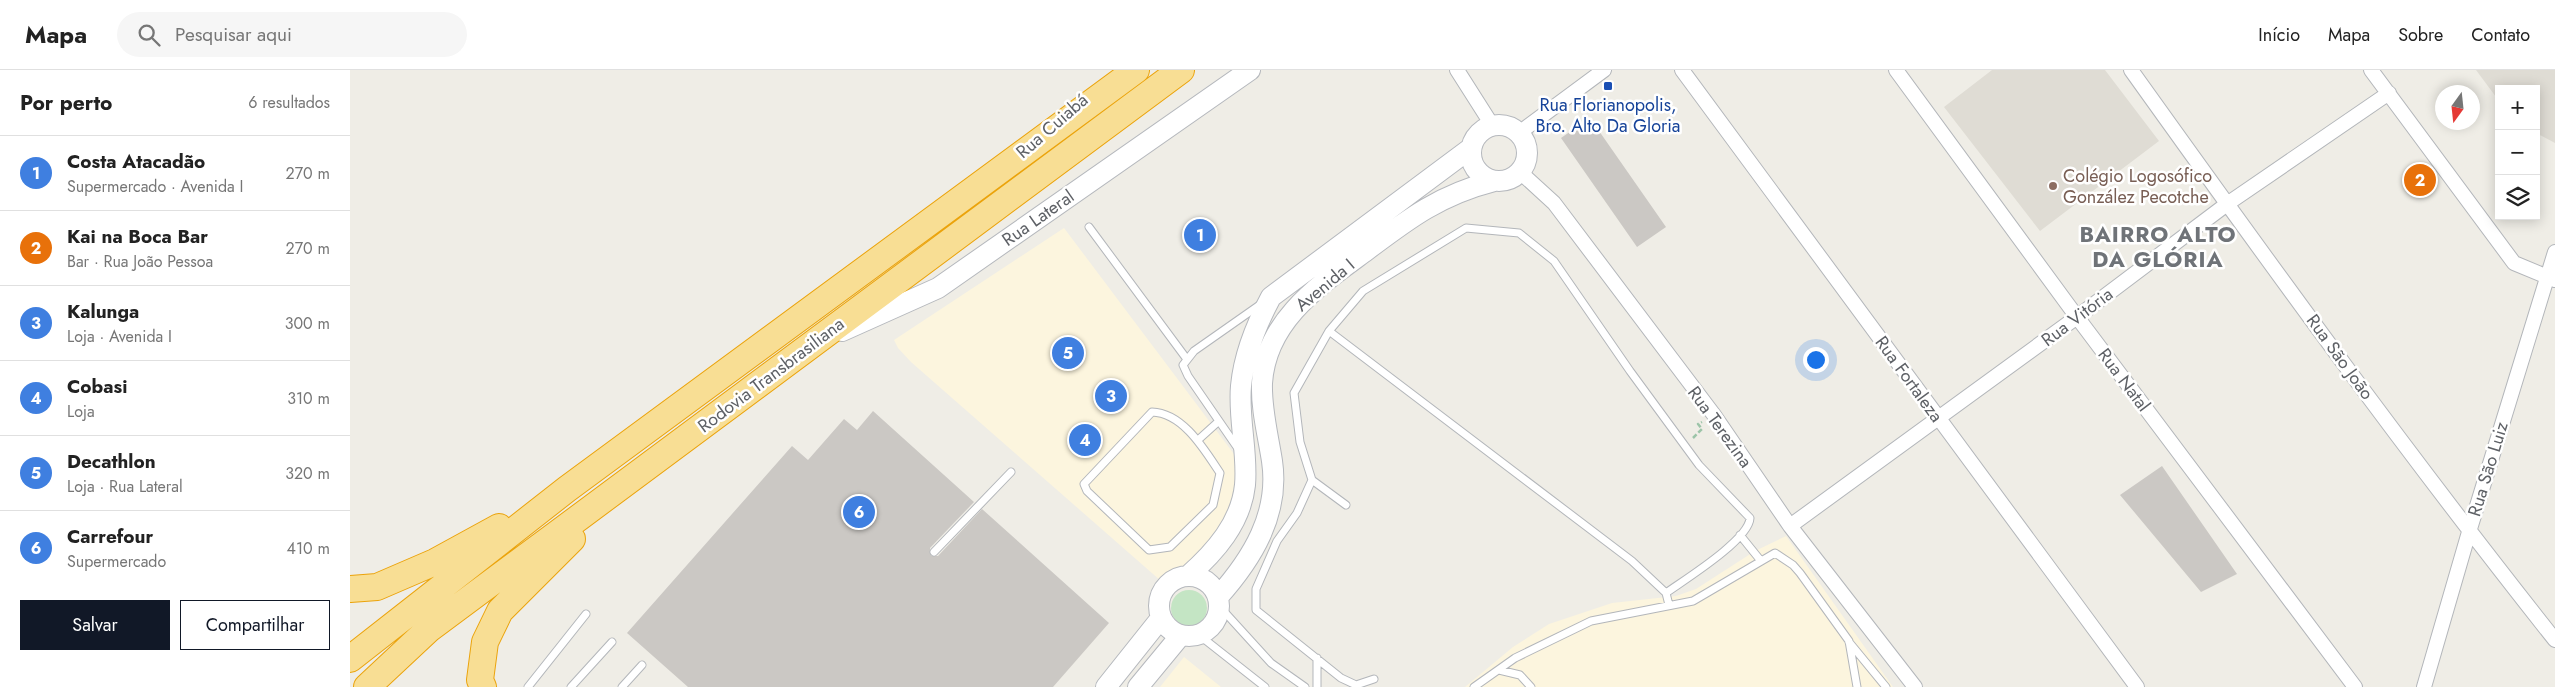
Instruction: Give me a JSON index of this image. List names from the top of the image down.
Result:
{
  "streets": {
    "highway": ["Rodovia Transbrasiliana"],
    "street": [
      "Rua Cuiabá",
      "Rua Lateral",
      "Avenida I",
      "Rua Vitória",
      "Rua São João",
      "Rua Fortaleza",
      "Rua Natal",
      "Rua Terezina",
      "Rua São Luiz"
    ]
  },
  "crossings": [
    ["Rua Cuiabá", "Rodovia Transbrasiliana"],
    ["Rua Lateral", "Rodovia Transbrasiliana"],
    ["Avenida I", "Rua Terezina"],
    ["Rua Vitória", "Rua São João"],
    ["Rua Vitória", "Rua Fortaleza"],
    ["Rua Vitória", "Rua Natal"],
    ["Rua Vitória", "Rua Terezina"],
    ["Rua São João", "Rua São Luiz"]
  ],
  "districts": ["BAIRRO ALTO DA GLÓRIA"],
  "places": {
    "transit": ["Rua Florianopolis, Bro. Alto Da Gloria"],
    "other": ["Colégio Logosófico González Pecotche"]
  },
  "north": "bottom",
  "page": {
    "header": "Mapa",
    "search": "Pesquisar aqui",
    "nav": [
      "Início",
      "Mapa",
      "Sobre",
      "Contato"
    ],
    "heading": ["Por perto", "6 resultados"],
    "map_buttons": ["+", "−"],
    "list": [
      {
        "mark": "1",
        "name": "Costa Atacadão",
        "note": "Supermercado · Avenida I",
        "value": "270 m"
      },
      {
        "mark": "2",
        "name": "Kai na Boca Bar",
        "note": "Bar · Rua João Pessoa",
        "value": "270 m"
      },
      {
        "mark": "3",
        "name": "Kalunga",
        "note": "Loja · Avenida I",
        "value": "300 m"
      },
      {
        "mark": "4",
        "name": "Cobasi",
        "note": "Loja",
        "value": "310 m"
      },
      {
        "mark": "5",
        "name": "Decathlon",
        "note": "Loja · Rua Lateral",
        "value": "320 m"
      },
      {
        "mark": "6",
        "name": "Carrefour",
        "note": "Supermercado",
        "value": "410 m"
      }
    ],
    "pins": [
      "2",
      "1",
      "5",
      "3",
      "4",
      "6"
    ],
    "buttons": ["Salvar", "Compartilhar"]
  }
}
